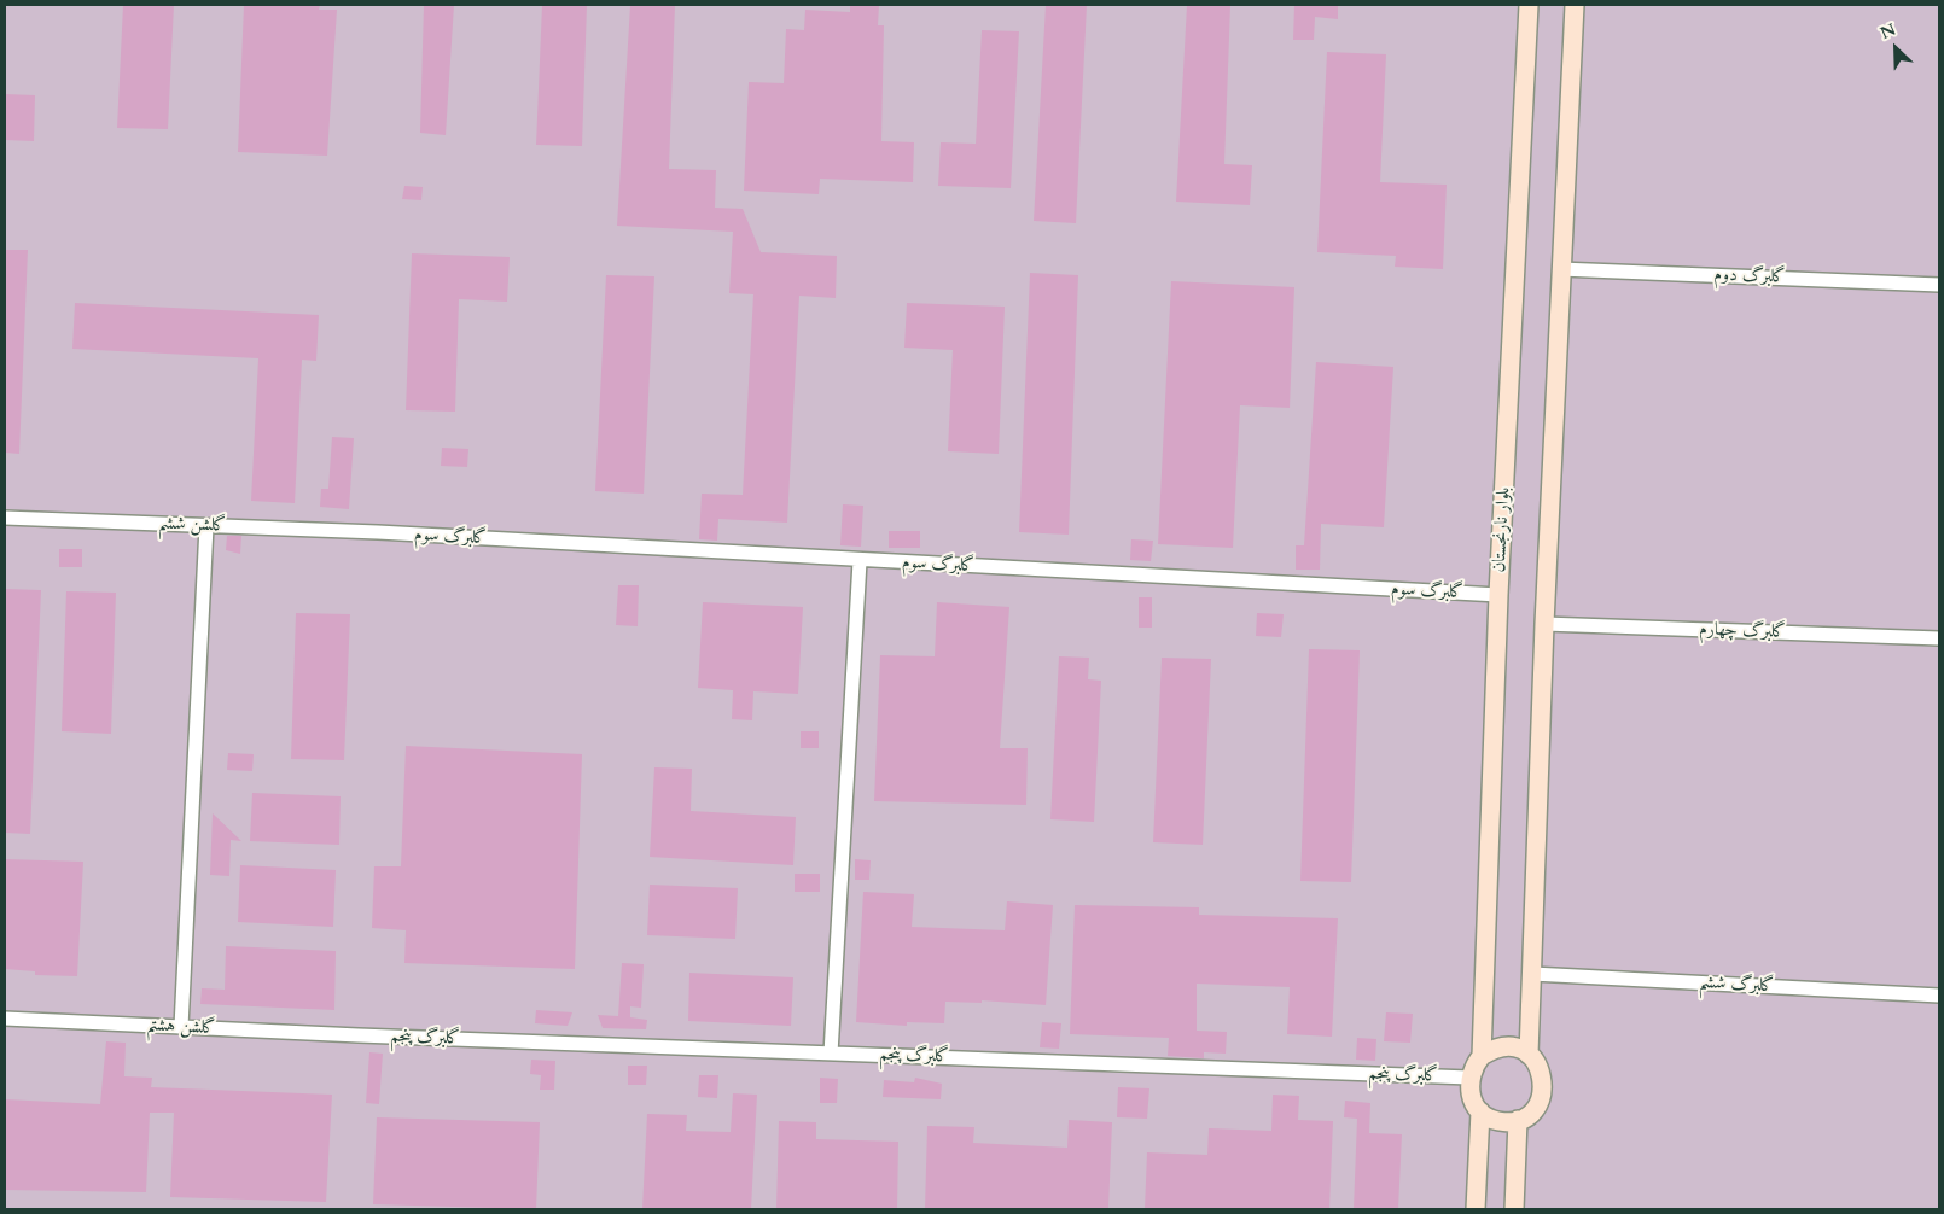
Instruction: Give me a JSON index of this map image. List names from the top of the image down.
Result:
{
  "streets": {
    "street": [
      "گلبرگ دوم",
      "گلشن ششم",
      "بلوار نارنجستان",
      "گلبرگ سوم",
      "گلبرگ چهارم",
      "گلبرگ ششم",
      "گلشن هشتم",
      "گلبرگ پنجم"
    ]
  },
  "crossings": [
    ["گلشن ششم", "گلبرگ سوم"],
    ["بلوار نارنجستان", "گلبرگ سوم"],
    ["بلوار نارنجستان", "گلبرگ پنجم"],
    ["گلشن هشتم", "گلبرگ پنجم"]
  ],
  "north": "top left"
}
